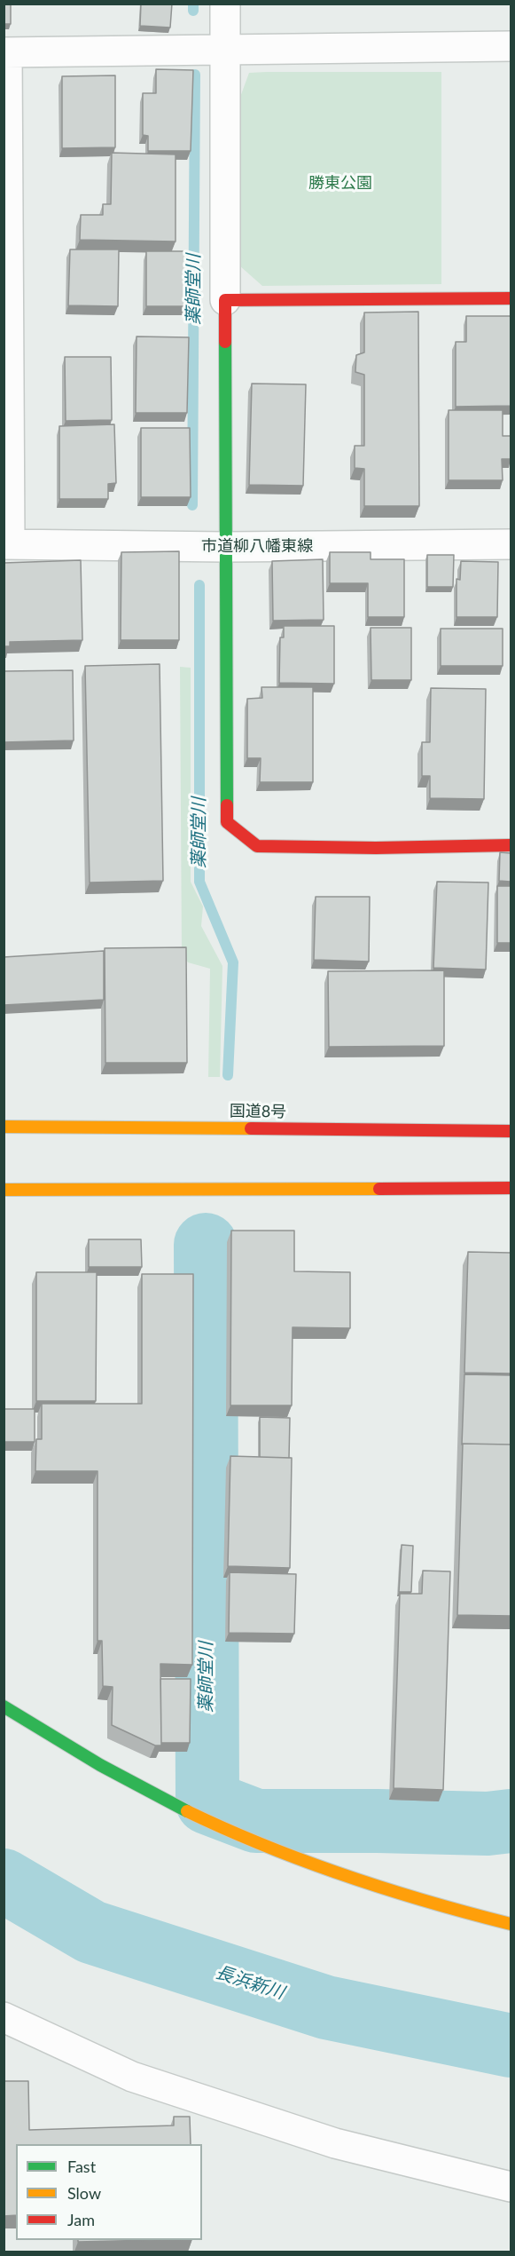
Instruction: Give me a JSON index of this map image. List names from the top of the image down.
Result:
{
  "streets": {
    "main road": ["国道8号"],
    "street": ["市道柳八幡東線"]
  },
  "water": ["薬師堂川", "長浜新川"],
  "parks": ["勝東公園"],
  "legend": ["Fast", "Slow", "Jam"]
}
